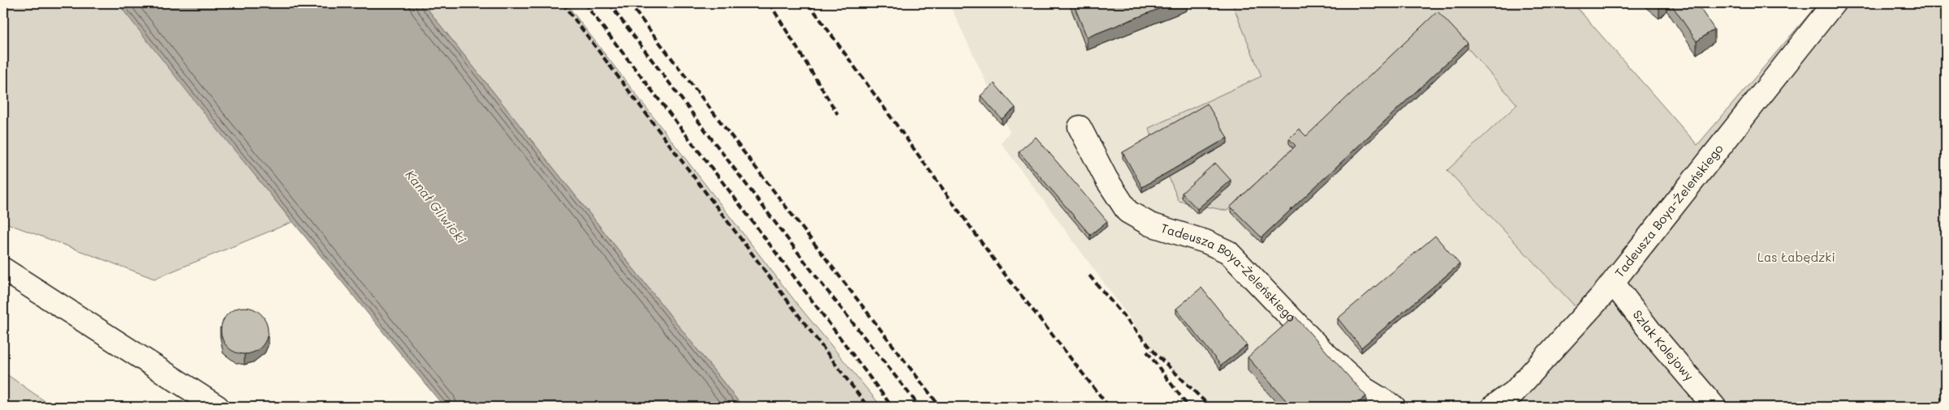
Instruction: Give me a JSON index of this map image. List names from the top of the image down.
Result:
{
  "streets": {
    "street": ["Tadeusza Boya-Żeleńskiego", "Szlak Kolejowy"]
  },
  "crossings": [
    ["Tadeusza Boya-Żeleńskiego", "Szlak Kolejowy"]
  ],
  "water": ["Kanał Gliwicki"],
  "parks": ["Las Łabędzki"]
}
